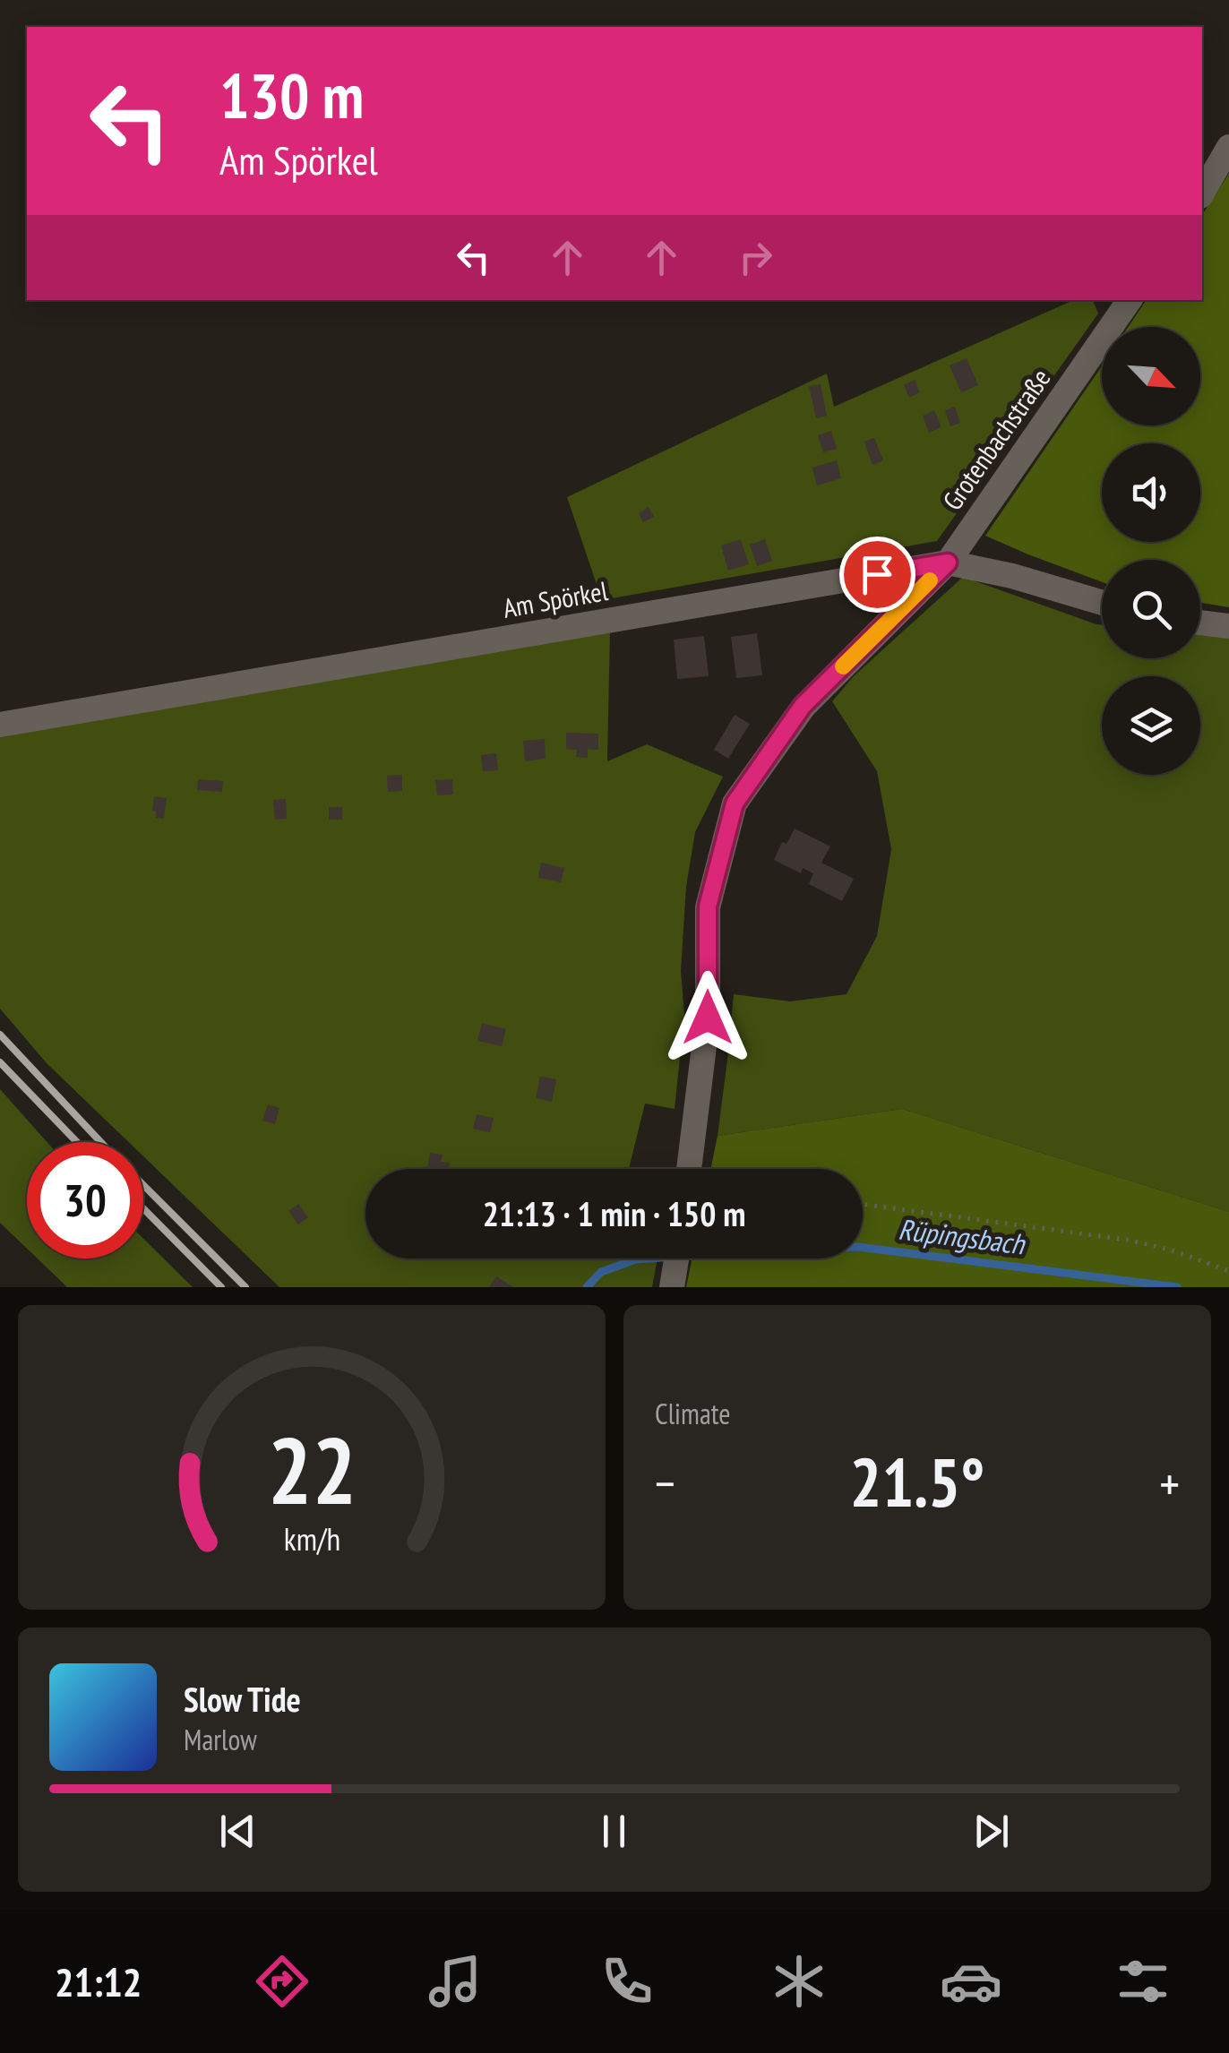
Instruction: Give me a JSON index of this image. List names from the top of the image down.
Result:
{
  "streets": {
    "street": ["Grotenbachstraße", "Am Spörkel"]
  },
  "crossings": [
    ["Grotenbachstraße", "Am Spörkel"]
  ],
  "water": ["Rüpingsbach"],
  "north": "bottom right",
  "page": {
    "turn": ["130 m", "Am Spörkel"],
    "limit": "30",
    "trip": "21:13 · 1 min · 150 m",
    "tile": "Climate",
    "heat": ["−", "21.5°", "+"],
    "song": ["Slow Tide", "Marlow"],
    "tabs": "21:12",
    "gauge": ["22", "km/h"]
  }
}
